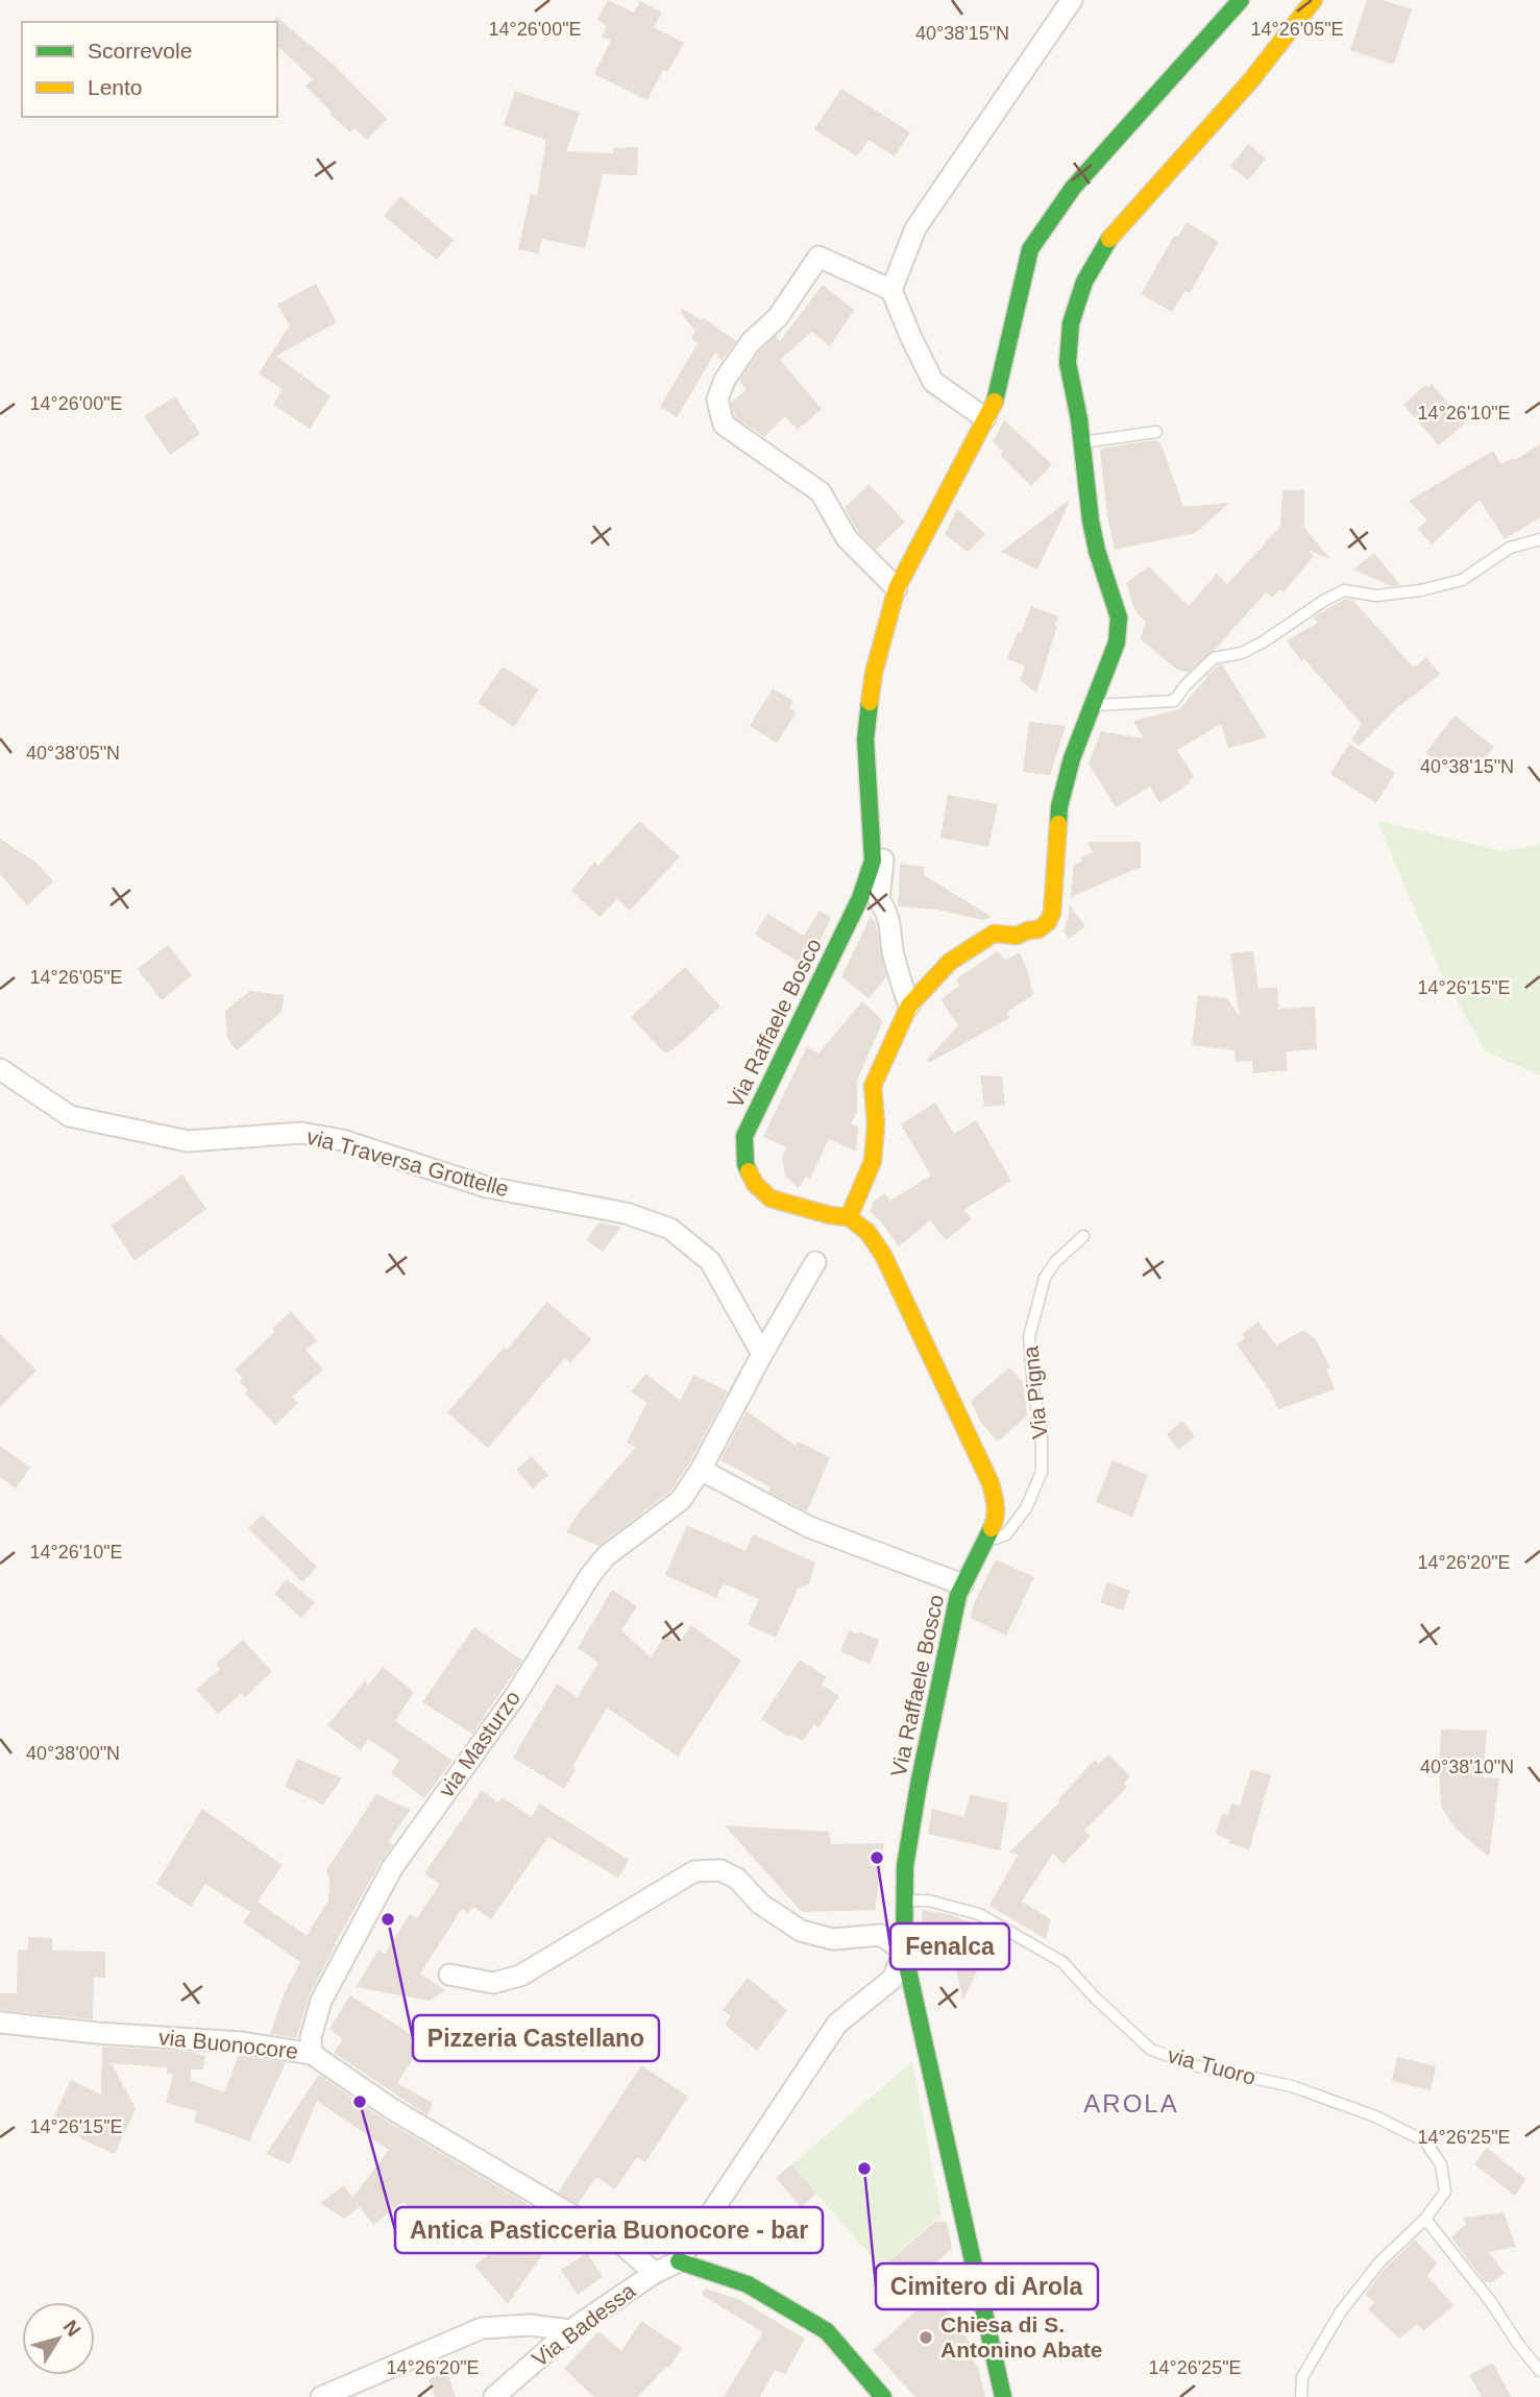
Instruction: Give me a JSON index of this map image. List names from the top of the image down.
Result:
{
  "streets": {
    "street": [
      "Via Raffaele Bosco",
      "via Traversa Grottelle",
      "via Masturzo",
      "via Buonocore",
      "Via Badessa"
    ],
    "lane": ["Via Pigna", "via Tuoro"]
  },
  "crossings": [
    ["Via Raffaele Bosco", "Via Pigna"],
    ["Via Raffaele Bosco", "via Tuoro"],
    ["via Masturzo", "via Buonocore"],
    ["via Buonocore", "Via Badessa"]
  ],
  "districts": ["AROLA"],
  "places": [
    "Fenalca",
    "Pizzeria Castellano",
    "Antica Pasticceria Buonocore - bar",
    "Cimitero di Arola",
    "Chiesa di S. Antonino Abate"
  ],
  "legend": ["Scorrevole", "Lento"],
  "north": "top right",
  "coordinates": [
    "14°26'05\"E",
    "14°26'00\"E",
    "40°38'15\"N",
    "14°26'10\"E",
    "40°38'05\"N",
    "14°26'15\"E",
    "14°26'20\"E",
    "40°38'00\"N",
    "40°38'10\"N",
    "14°26'25\"E"
  ]
}
